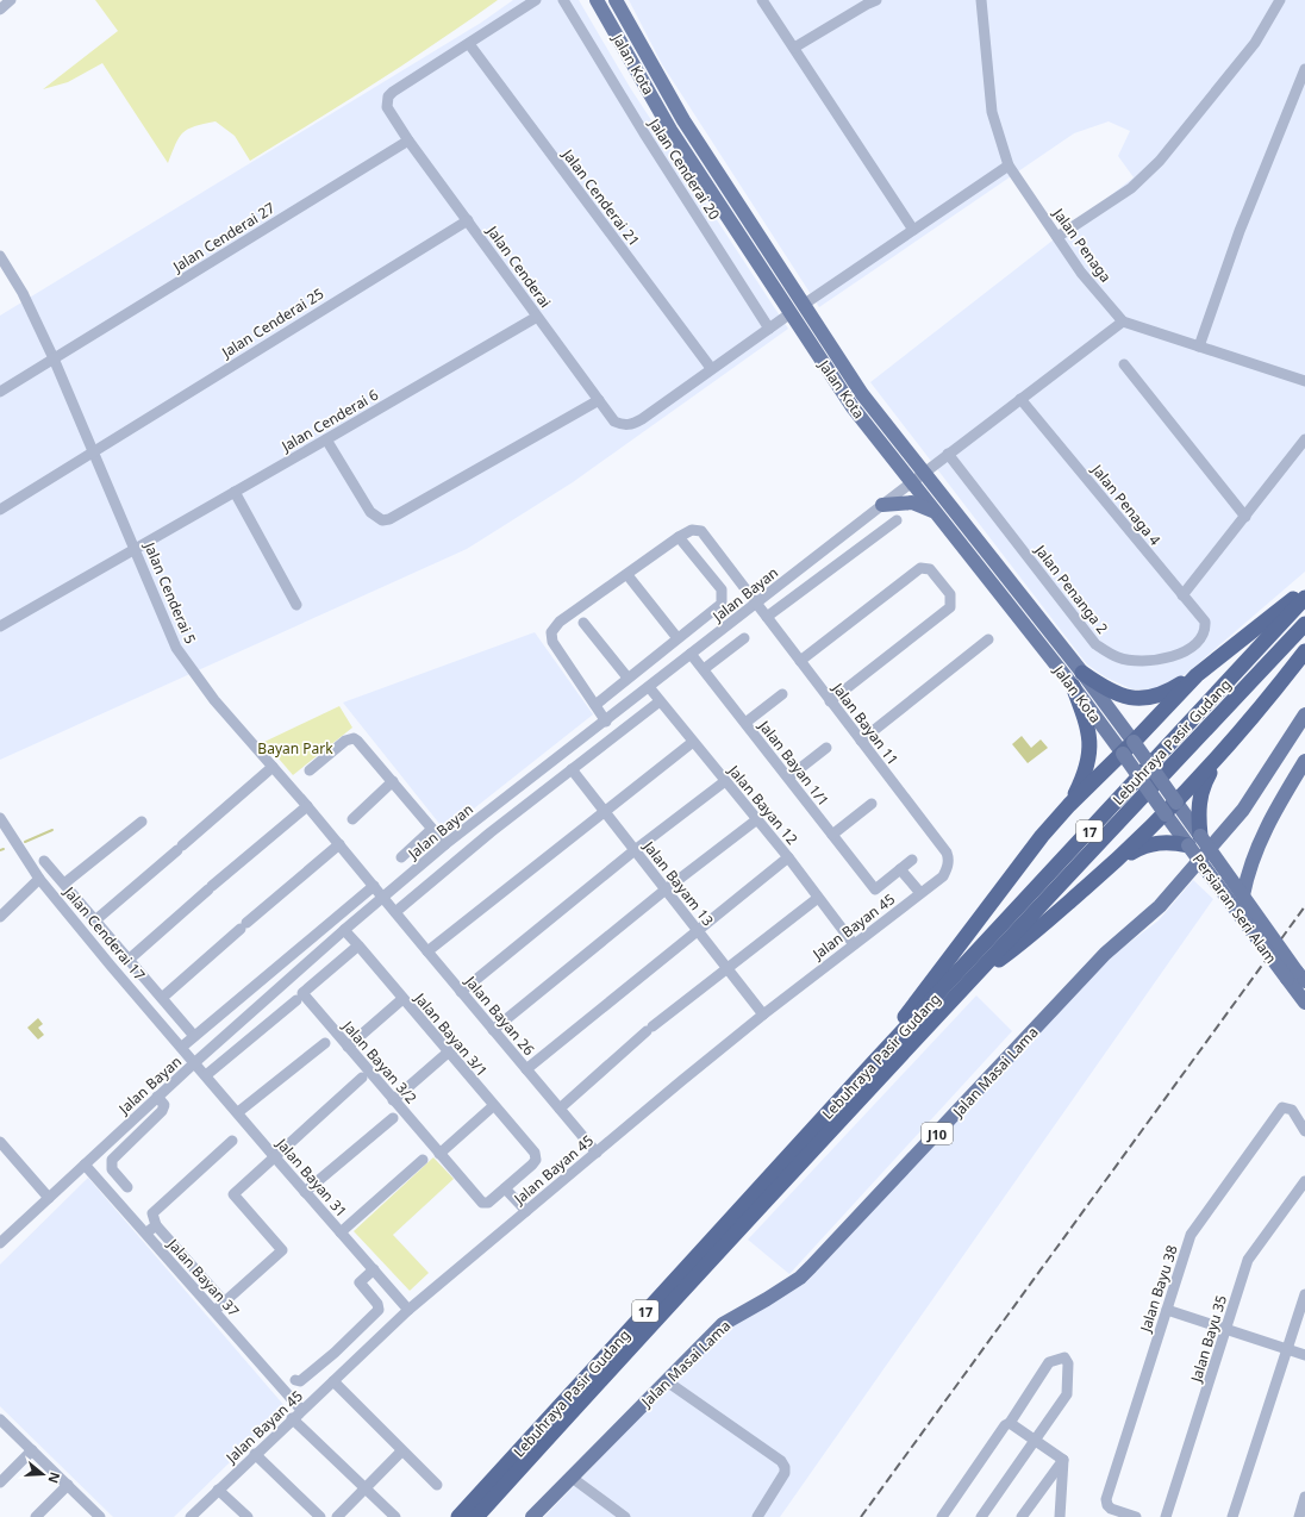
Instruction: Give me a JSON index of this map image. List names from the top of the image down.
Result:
{
  "streets": {
    "highway": ["Lebuhraya Pasir Gudang", "17"],
    "main road": [
      "Jalan Kota",
      "Persiaran Seri Alam",
      "Jalan Masai Lama",
      "J10"
    ],
    "street": [
      "Jalan Cenderai 20",
      "Jalan Cenderai 21",
      "Jalan Cenderai 27",
      "Jalan Penaga",
      "Jalan Cenderai",
      "Jalan Cenderai 25",
      "Jalan Cenderai 6",
      "Jalan Penaga 4",
      "Jalan Penanga 2",
      "Jalan Cenderai 5",
      "Jalan Bayan",
      "Jalan Bayan 11",
      "Jalan Bayan 1/1",
      "Jalan Bayan 12",
      "Jalan Bayam 13",
      "Jalan Bayan 45",
      "Jalan Cenderai 17",
      "Jalan Bayan 26",
      "Jalan Bayan 3/1",
      "Jalan Bayan 3/2",
      "Jalan Bayan 31",
      "Jalan Bayan 37",
      "Jalan Bayu 38",
      "Jalan Bayu 35"
    ]
  },
  "crossings": [
    ["Jalan Kota", "Jalan Cenderai"],
    ["Jalan Kota", "Jalan Bayan"],
    ["Jalan Kota", "Persiaran Seri Alam"],
    ["Jalan Cenderai 20", "Jalan Cenderai"],
    ["Jalan Cenderai 21", "Jalan Cenderai"],
    ["Jalan Cenderai 27", "Jalan Cenderai"],
    ["Jalan Cenderai 27", "Jalan Cenderai 5"],
    ["Jalan Penaga", "Jalan Bayan"],
    ["Jalan Cenderai", "Jalan Cenderai 25"],
    ["Jalan Cenderai", "Jalan Cenderai 6"],
    ["Jalan Cenderai 25", "Jalan Cenderai 5"],
    ["Jalan Cenderai 6", "Jalan Cenderai 5"],
    ["Jalan Penaga 4", "Jalan Penanga 2"],
    ["Jalan Penaga 4", "Jalan Bayan"],
    ["Jalan Penanga 2", "Jalan Bayan"],
    ["Jalan Cenderai 5", "Jalan Bayan"],
    ["Jalan Cenderai 5", "Jalan Bayan 26"],
    ["Jalan Bayan", "Jalan Bayan 11"],
    ["Jalan Bayan", "Jalan Bayan 1/1"],
    ["Jalan Bayan", "Jalan Bayan 12"],
    ["Jalan Bayan", "Jalan Cenderai 17"],
    ["Jalan Bayan", "Jalan Bayan 26"],
    ["Jalan Bayan", "Jalan Bayan 3/1"],
    ["Jalan Bayan", "Jalan Bayan 31"],
    ["Jalan Bayan", "Jalan Bayan 37"],
    ["Jalan Bayan 11", "Jalan Bayan 45"],
    ["Jalan Bayan 12", "Jalan Bayan 45"],
    ["Jalan Bayam 13", "Jalan Bayan 45"],
    ["Jalan Bayan 45", "Jalan Bayan 26"],
    ["Jalan Bayan 45", "Jalan Bayan 31"],
    ["Jalan Bayan 45", "Jalan Bayan 37"],
    ["Jalan Cenderai 17", "Jalan Bayan 31"],
    ["Jalan Bayan 3/1", "Jalan Bayan 3/2"]
  ],
  "parks": ["Bayan Park"],
  "north": "right"
}
